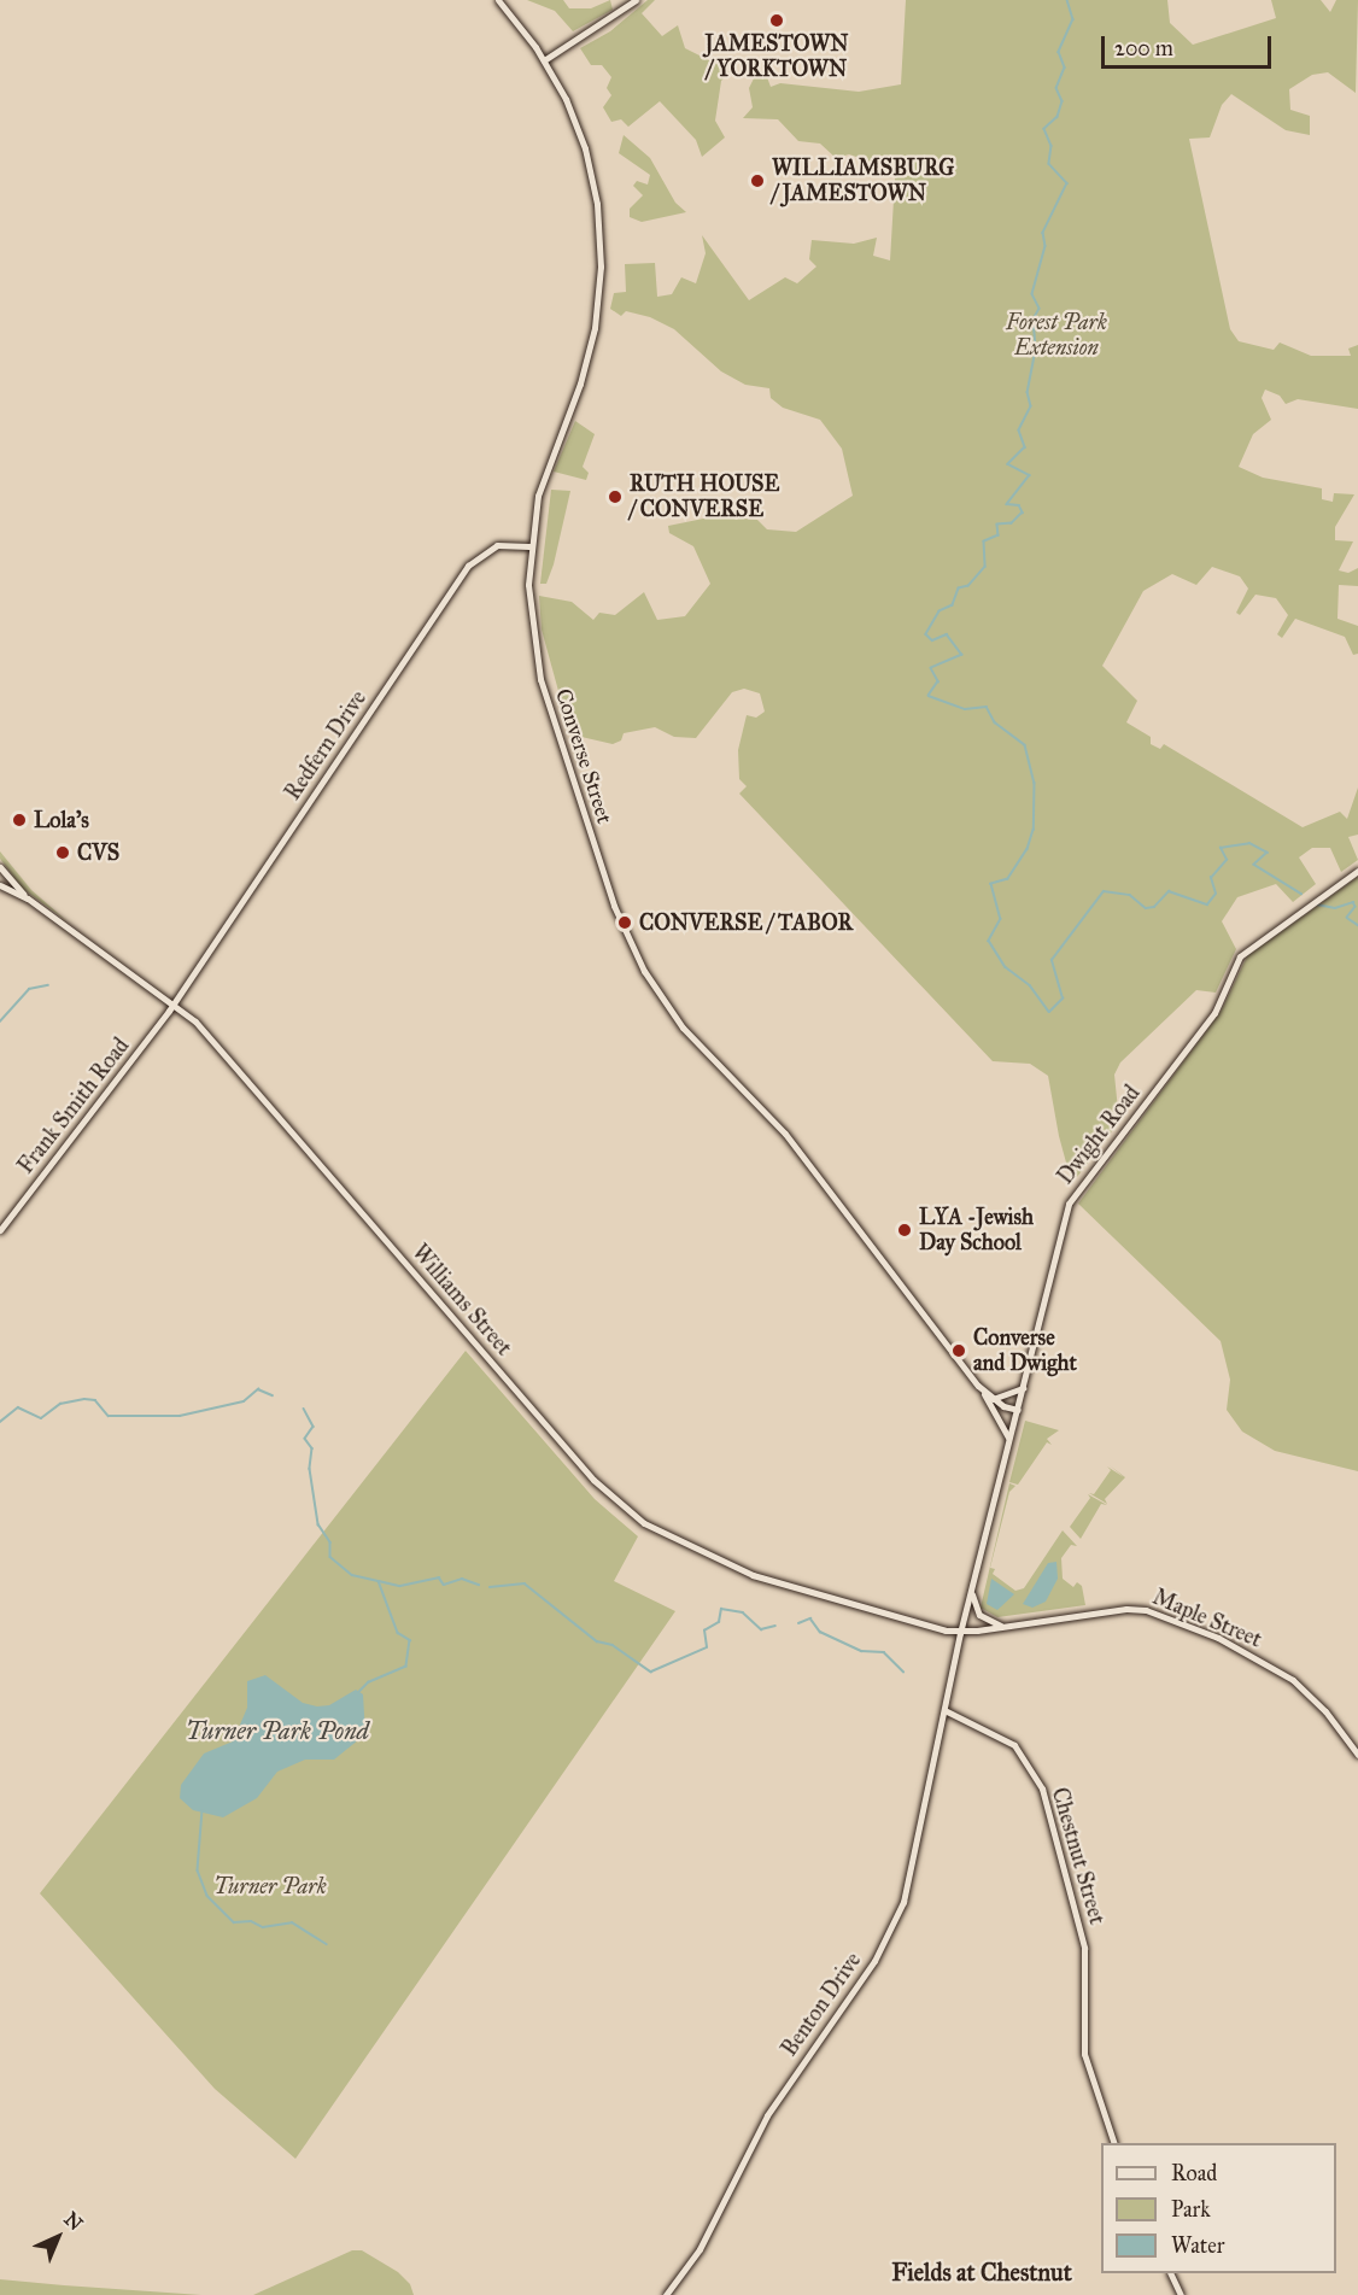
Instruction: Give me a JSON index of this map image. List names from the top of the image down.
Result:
{
  "streets": {
    "main road": [
      "Redfern Drive",
      "Converse Street",
      "Frank Smith Road",
      "Dwight Road",
      "Williams Street",
      "Maple Street",
      "Chestnut Street",
      "Benton Drive"
    ]
  },
  "crossings": [
    ["Redfern Drive", "Converse Street"],
    ["Redfern Drive", "Frank Smith Road"],
    ["Redfern Drive", "Williams Street"],
    ["Converse Street", "Dwight Road"],
    ["Frank Smith Road", "Williams Street"],
    ["Dwight Road", "Williams Street"],
    ["Dwight Road", "Maple Street"],
    ["Dwight Road", "Chestnut Street"],
    ["Dwight Road", "Benton Drive"],
    ["Williams Street", "Maple Street"],
    ["Chestnut Street", "Benton Drive"]
  ],
  "districts": ["Fields at Chestnut"],
  "water": ["Turner Park Pond"],
  "parks": ["Forest Park Extension", "Turner Park"],
  "places": [
    "JAMESTOWN / YORKTOWN",
    "WILLIAMSBURG / JAMESTOWN",
    "RUTH HOUSE / CONVERSE",
    "Lola's",
    "CVS",
    "CONVERSE / TABOR",
    "LYA -Jewish Day School",
    "Converse and Dwight"
  ],
  "legend": ["Road", "Park", "Water"],
  "scale_bar": "200 m",
  "north": "top right"
}
